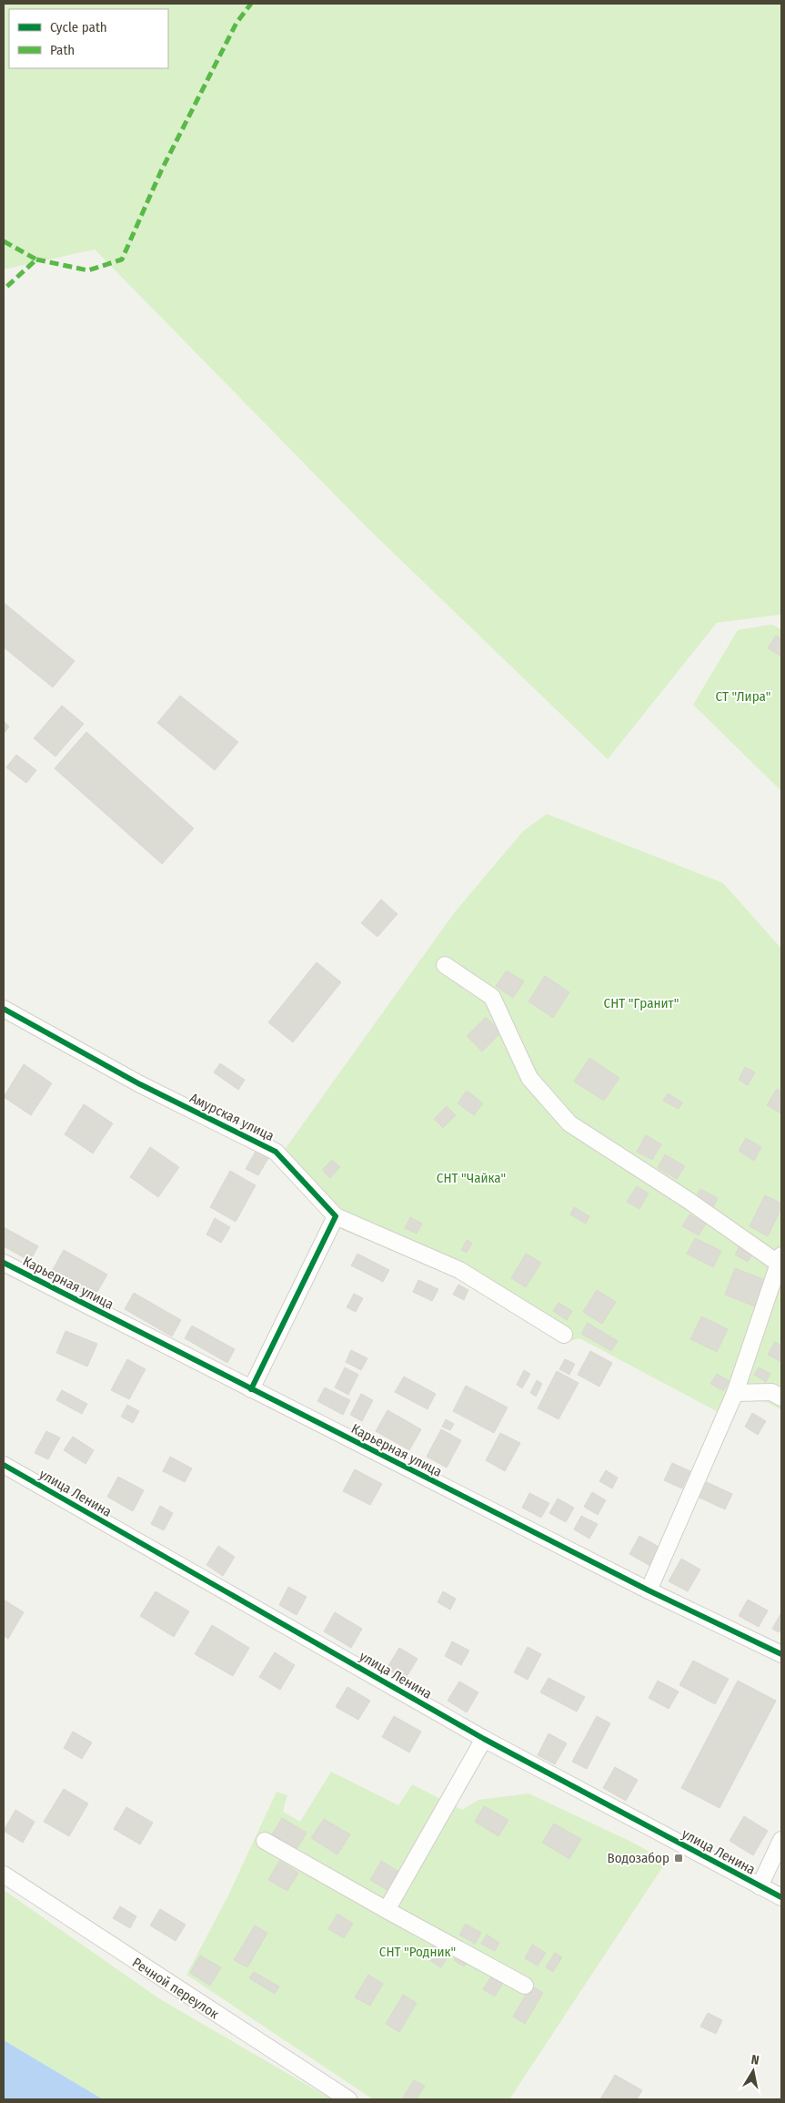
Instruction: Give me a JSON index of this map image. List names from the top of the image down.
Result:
{
  "streets": {
    "street": [
      "Амурская улица",
      "Карьерная улица",
      "улица Ленина",
      "Речной переулок"
    ]
  },
  "parks": [
    "СТ \"Лира\"",
    "СНТ \"Гранит\"",
    "СНТ \"Чайка\"",
    "СНТ \"Родник\""
  ],
  "places": {
    "transit": ["Водозабор"]
  },
  "legend": ["Cycle path", "Path"],
  "north": "top"
}
